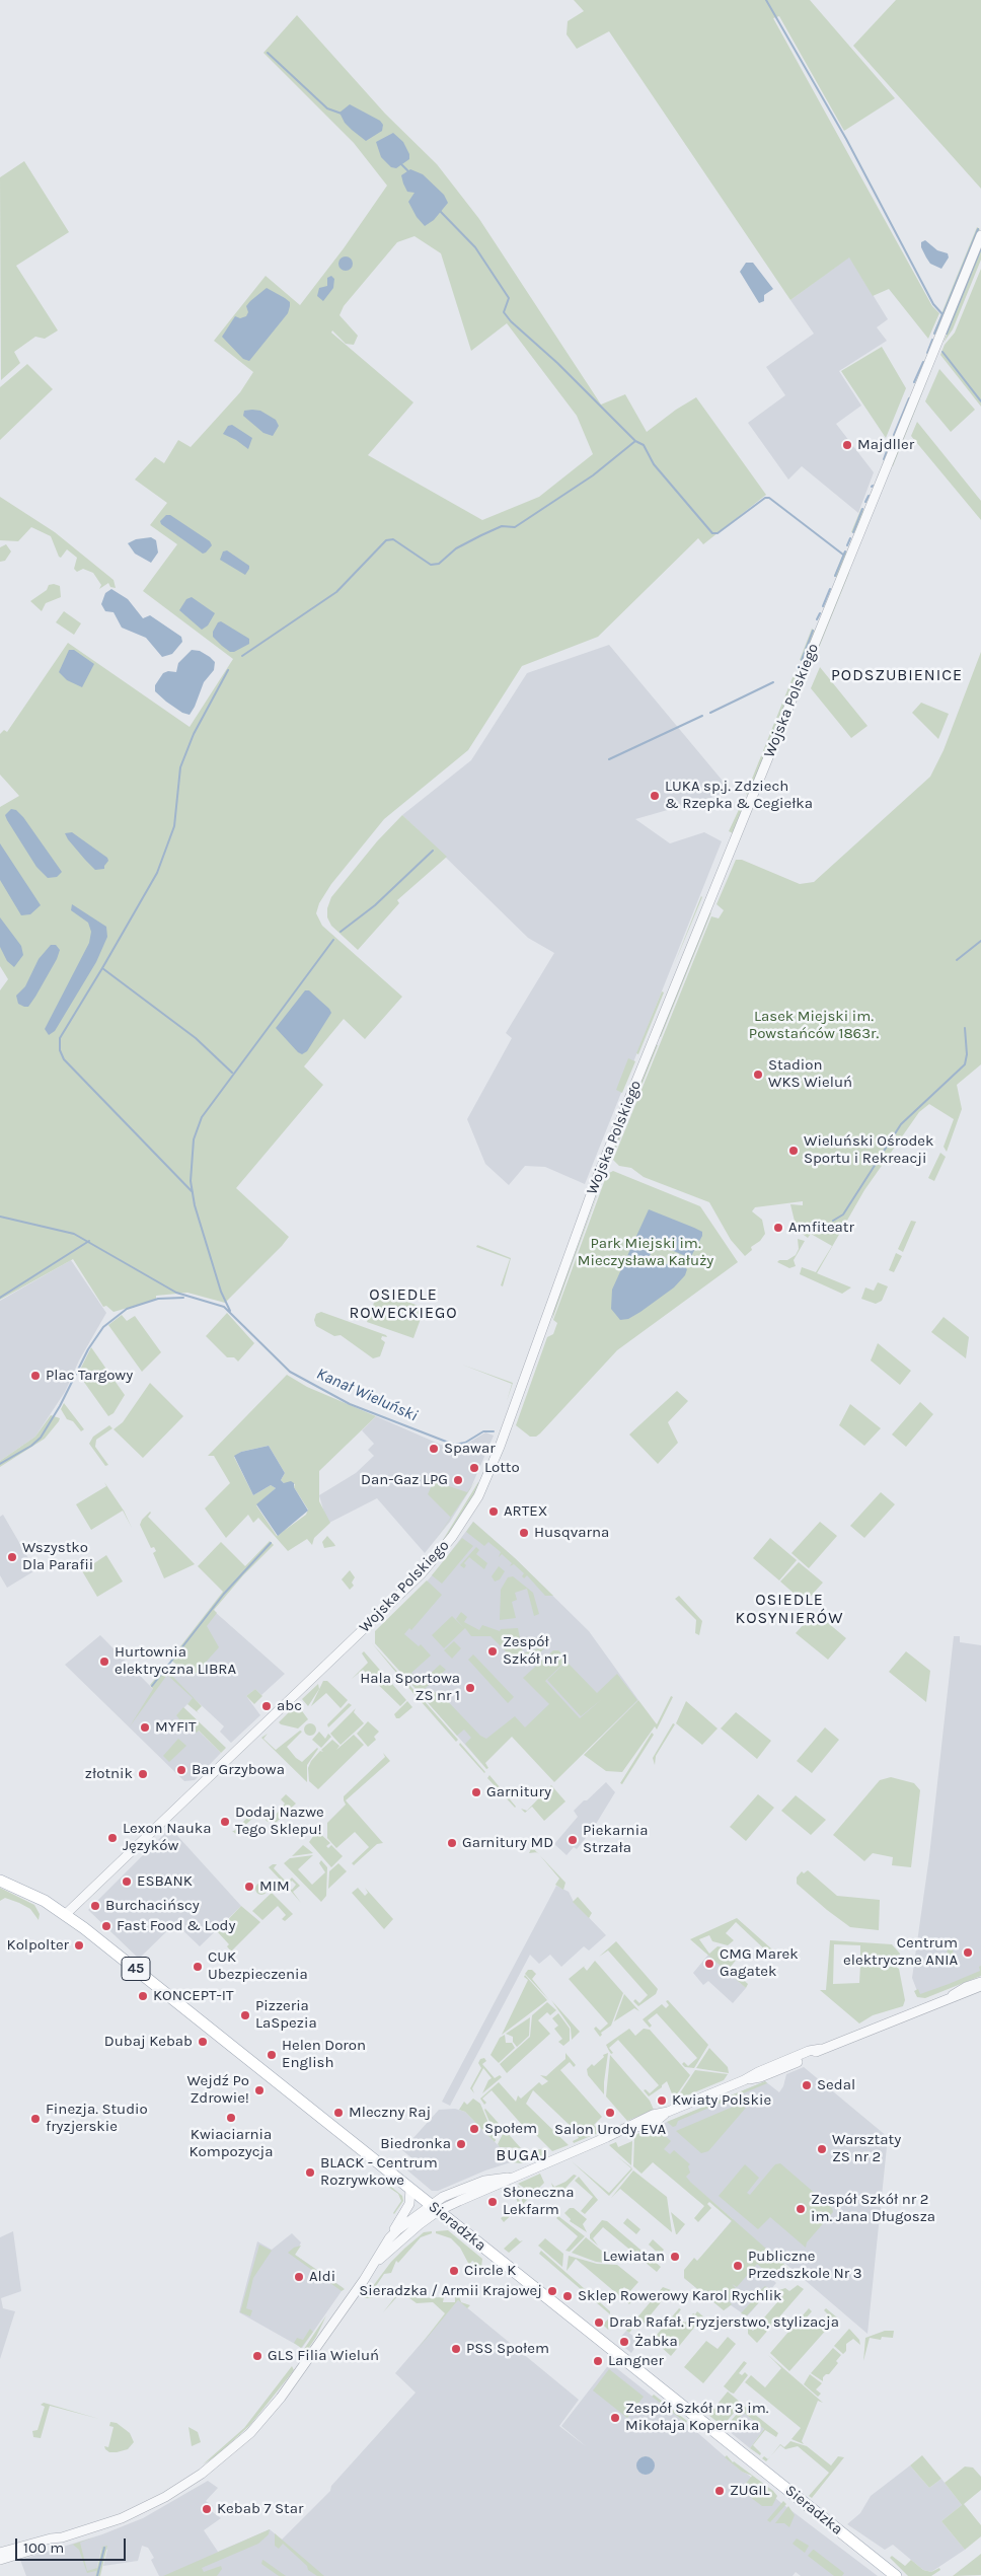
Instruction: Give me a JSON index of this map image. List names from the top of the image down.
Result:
{
  "streets": {
    "main road": ["45", "Sieradzka"],
    "street": ["Wojska Polskiego"]
  },
  "crossings": [
    ["Wojska Polskiego", "45"],
    ["Wojska Polskiego", "Sieradzka"],
    ["45", "Sieradzka"]
  ],
  "districts": [
    "PODSZUBIENICE",
    "OSIEDLE ROWECKIEGO",
    "OSIEDLE KOSYNIERÓW",
    "BUGAJ"
  ],
  "water": ["Kanał Wieluński"],
  "parks": ["Lasek Miejski im. Powstańców 1863r.", "Park Miejski im. Mieczysława Kałuży"],
  "places": [
    "Majdller",
    "LUKA sp.j. Zdziech & Rzepka & Cegiełka",
    "Stadion WKS Wieluń",
    "Wieluński Ośrodek Sportu i Rekreacji",
    "Amfiteatr",
    "Plac Targowy",
    "Spawar",
    "Lotto",
    "Dan-Gaz LPG",
    "ARTEX",
    "Husqvarna",
    "Wszystko Dla Parafii",
    "Zespół Szkół nr 1",
    "Hurtownia elektryczna LIBRA",
    "Hala Sportowa ZS nr 1",
    "abc",
    "MYFIT",
    "Bar Grzybowa",
    "złotnik",
    "Garnitury",
    "Dodaj Nazwe Tego Sklepu!",
    "Lexon Nauka Języków",
    "Piekarnia Strzała",
    "Garnitury MD",
    "ESBANK",
    "MIM",
    "Burchacińscy",
    "Fast Food & Lody",
    "Kolpolter",
    "Centrum elektryczne ANIA",
    "CMG Marek Gagatek",
    "CUK Ubezpieczenia",
    "KONCEPT-IT",
    "Pizzeria LaSpezia",
    "Dubaj Kebab",
    "Helen Doron English",
    "Sedal",
    "Wejdź Po Zdrowie!",
    "Kwiaty Polskie",
    "Mleczny Raj",
    "Salon Urody EVA",
    "Kwiaciarnia Kompozycja",
    "Finezja. Studio fryzjerskie",
    "Społem",
    "Biedronka",
    "Warsztaty ZS nr 2",
    "BLACK - Centrum Rozrywkowe",
    "Słoneczna Lekfarm",
    "Zespół Szkół nr 2 im. Jana Długosza",
    "Lewiatan",
    "Publiczne Przedszkole Nr 3",
    "Circle K",
    "Aldi",
    "Sieradzka / Armii Krajowej",
    "Sklep Rowerowy Karol Rychlik",
    "Drab Rafał. Fryzjerstwo, stylizacja",
    "Żabka",
    "PSS Społem",
    "GLS Filia Wieluń",
    "Langner",
    "Zespół Szkół nr 3 im. Mikołaja Kopernika",
    "ZUGIL",
    "Kebab 7 Star"
  ],
  "scale_bar": "100 m"
}
